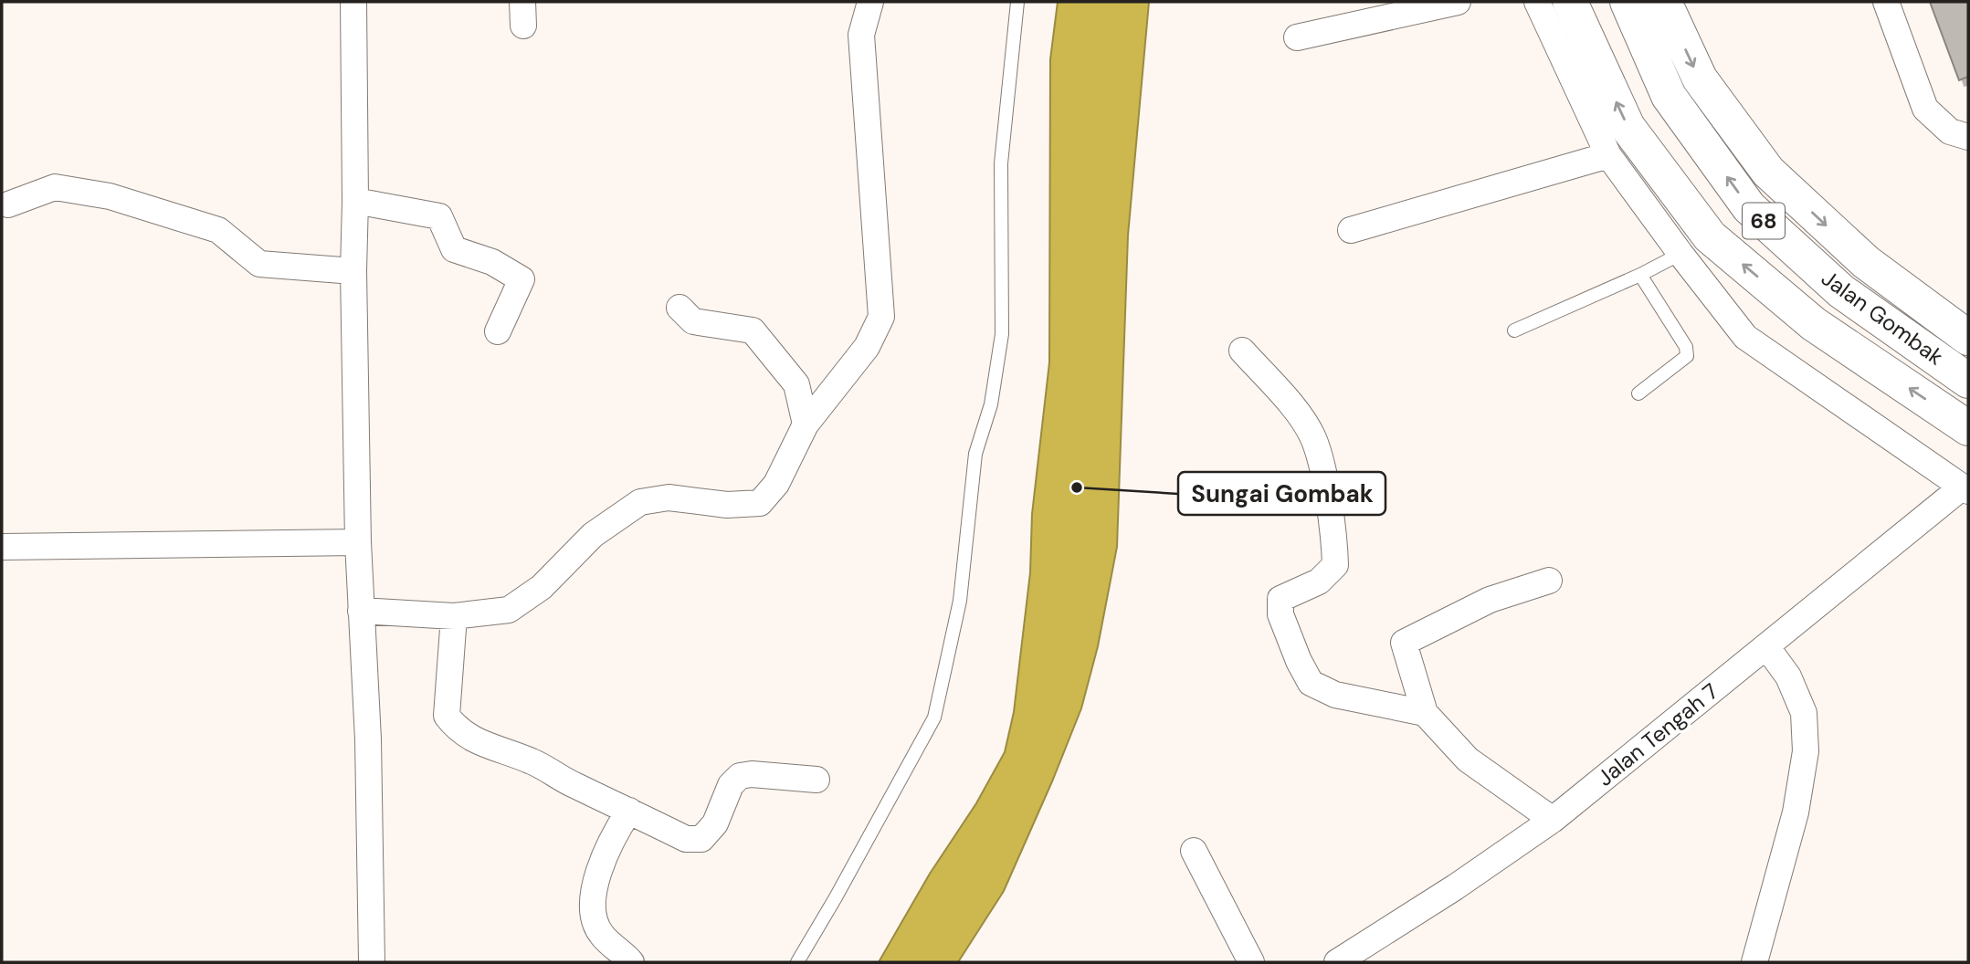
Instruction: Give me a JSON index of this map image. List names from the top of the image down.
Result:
{
  "streets": {
    "main road": ["68", "Jalan Gombak"],
    "street": ["Jalan Tengah 7"]
  },
  "places": ["Sungai Gombak"]
}
